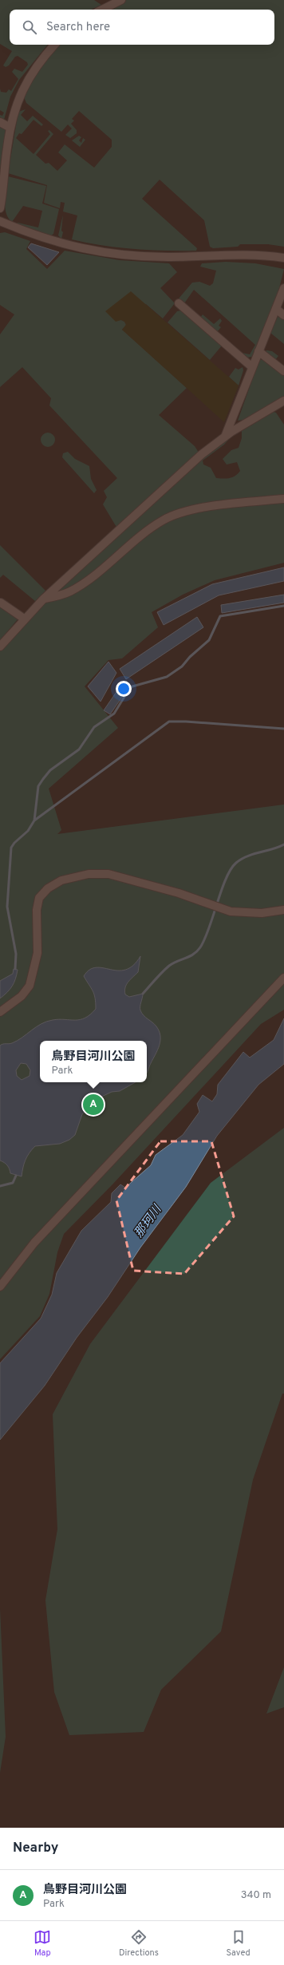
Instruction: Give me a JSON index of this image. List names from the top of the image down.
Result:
{
  "water": ["那珂川"],
  "page": {
    "search": "Search here",
    "popup": ["鳥野目河川公園", "Park"],
    "pins": "A",
    "heading": "Nearby",
    "list": [
      {
        "mark": "A",
        "name": "鳥野目河川公園",
        "note": "Park",
        "value": "340 m"
      }
    ],
    "nav": ["Map", "Directions", "Saved"]
  }
}
